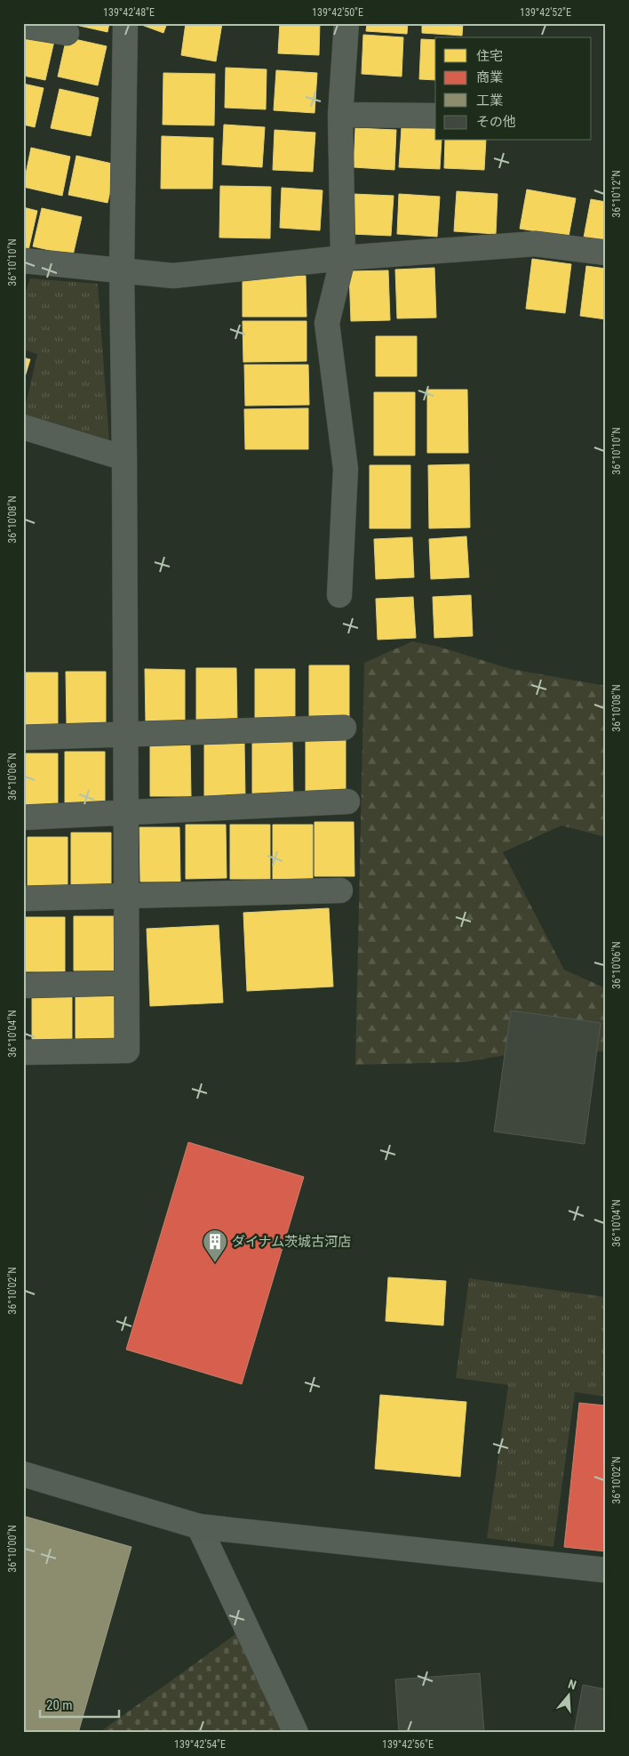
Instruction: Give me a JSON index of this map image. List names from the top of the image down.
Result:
{
  "places": {
    "building": ["ダイナム茨城古河店"]
  },
  "legend": [
    "住宅",
    "商業",
    "工業",
    "その他"
  ],
  "scale_bar": "20 m",
  "north": "top",
  "coordinates": [
    "139°42'48\"E",
    "139°42'50\"E",
    "139°42'52\"E",
    "36°10'12\"N",
    "36°10'10\"N",
    "36°10'08\"N",
    "36°10'06\"N",
    "36°10'04\"N",
    "36°10'02\"N",
    "36°10'00\"N",
    "139°42'54\"E",
    "139°42'56\"E"
  ]
}
